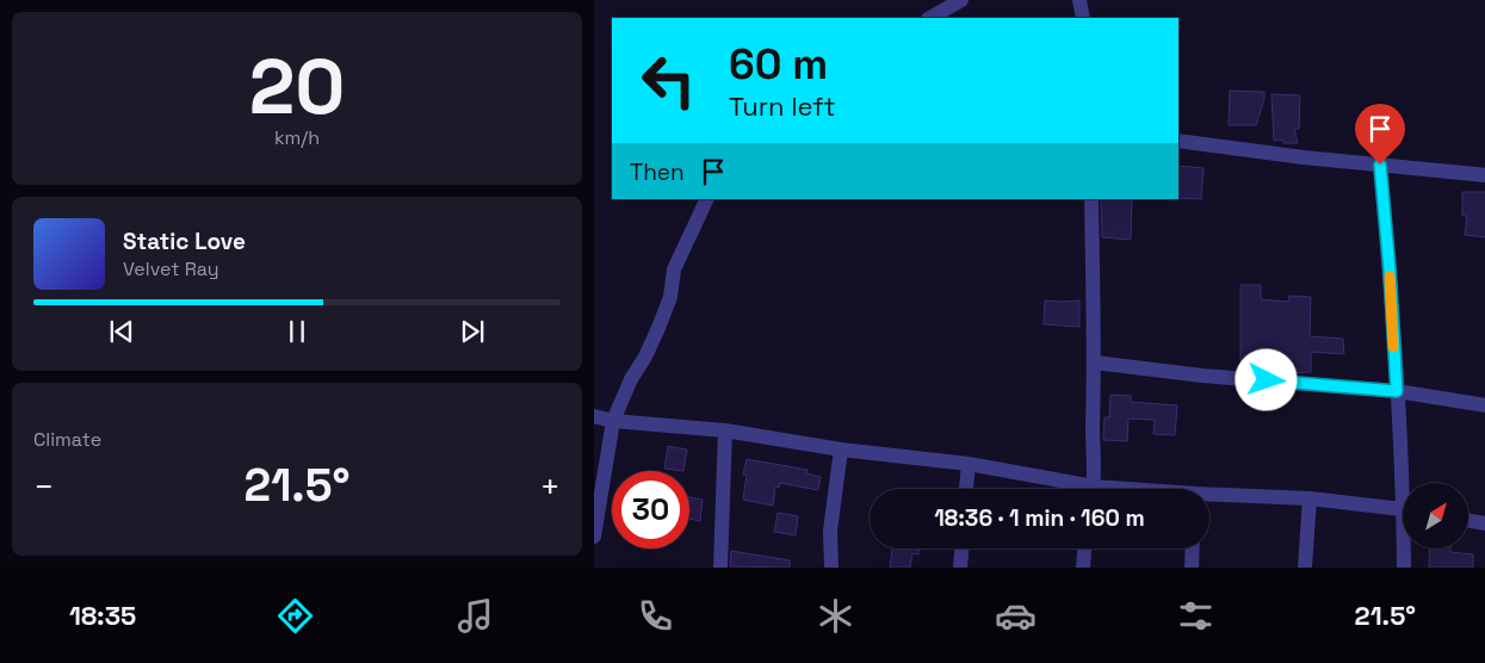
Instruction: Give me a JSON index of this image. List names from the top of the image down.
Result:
{
  "north": "top right",
  "page": {
    "tile": [
      ["20", "km/h"],
      "Climate"
    ],
    "turn": ["60 m", "Turn left"],
    "then": "Then",
    "song": ["Static Love", "Velvet Ray"],
    "heat": ["−", "21.5°", "+"],
    "limit": "30",
    "trip": "18:36 · 1 min · 160 m",
    "tabs": ["18:35", "21.5°"]
  }
}
